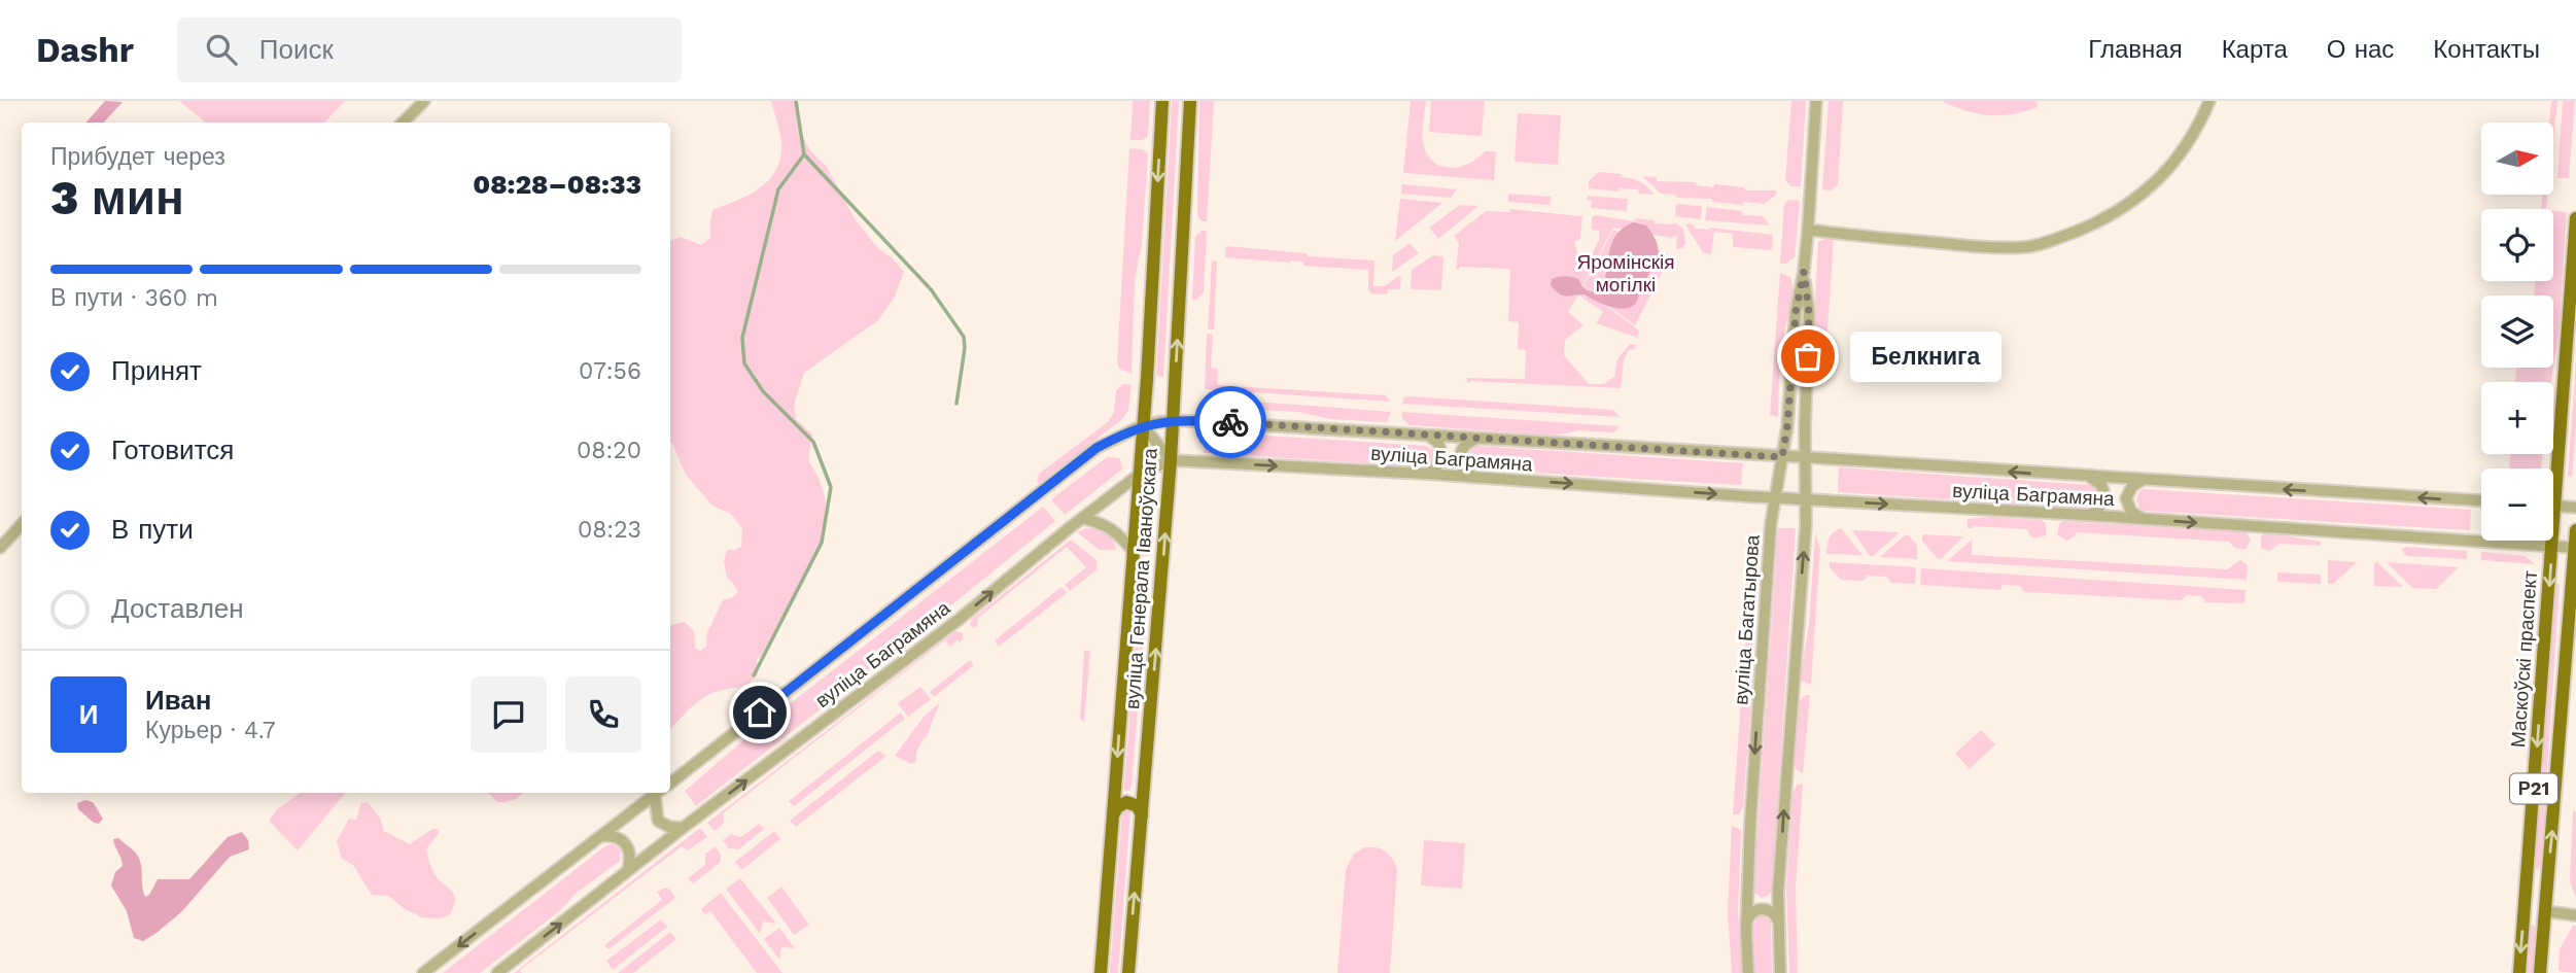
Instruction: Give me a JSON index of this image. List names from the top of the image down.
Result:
{
  "streets": {
    "main road": ["вуліца Генерала Іваноўскага", "Маскоўскі праспект", "Р21"],
    "street": ["вуліца Баграмяна", "вуліца Багатырова"]
  },
  "crossings": [
    ["вуліца Баграмяна", "вуліца Генерала Іваноўскага"],
    ["вуліца Баграмяна", "вуліца Багатырова"],
    ["вуліца Баграмяна", "Маскоўскі праспект"],
    ["вуліца Баграмяна", "Р21"]
  ],
  "parks": ["Яромінскія могілкі"],
  "places": ["Белкнига"],
  "north": "right",
  "page": {
    "header": "Dashr",
    "search": "Поиск",
    "nav": [
      "Главная",
      "Карта",
      "О нас",
      "Контакты"
    ],
    "map_buttons": ["+", "−"],
    "heading": ["3 мин", "Прибудет через", "08:28–08:33"],
    "panel": ["Иван", "Курьер · 4.7"],
    "bar": "В пути · 360 m",
    "bubble": "Белкнига",
    "list": [
      ["Принят", "07:56"],
      ["Готовится", "08:20"],
      ["В пути", "08:23"],
      "Доставлен"
    ],
    "round": "И"
  }
}
